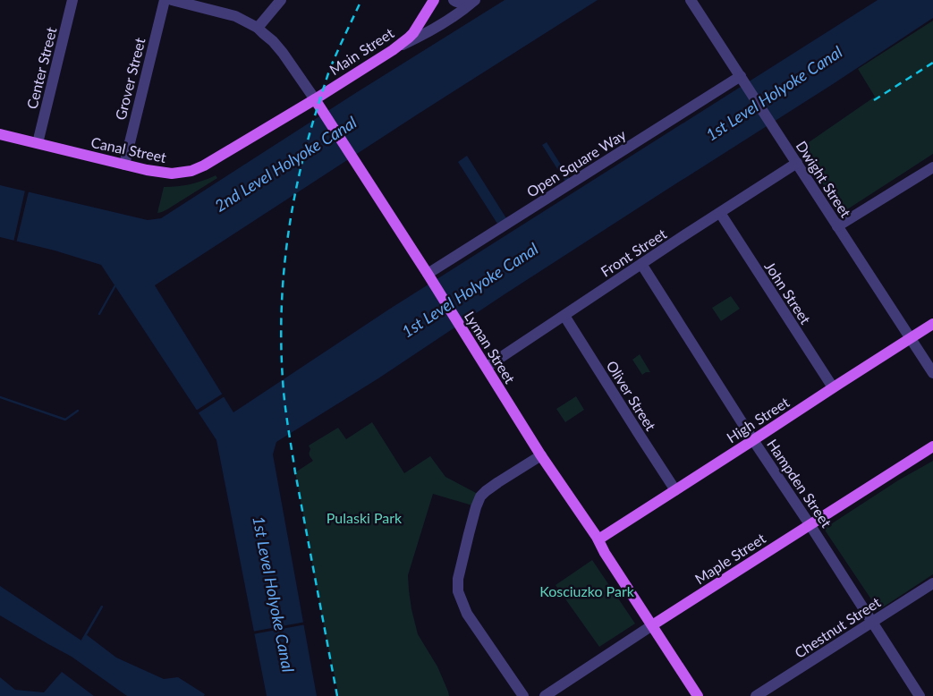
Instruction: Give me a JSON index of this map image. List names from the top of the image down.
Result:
{
  "streets": {
    "main road": [
      "Main Street",
      "Canal Street",
      "Lyman Street",
      "High Street",
      "Maple Street"
    ],
    "street": [
      "Center Street",
      "Grover Street",
      "Open Square Way",
      "Dwight Street",
      "Front Street",
      "John Street",
      "Oliver Street",
      "Hampden Street",
      "Chestnut Street"
    ]
  },
  "crossings": [
    ["Main Street", "Canal Street"],
    ["Main Street", "Lyman Street"],
    ["Center Street", "Canal Street"],
    ["Grover Street", "Canal Street"],
    ["Canal Street", "Lyman Street"],
    ["Open Square Way", "Dwight Street"],
    ["Open Square Way", "Lyman Street"],
    ["Dwight Street", "Front Street"],
    ["Dwight Street", "High Street"],
    ["Front Street", "John Street"],
    ["Front Street", "Lyman Street"],
    ["Front Street", "Oliver Street"],
    ["Front Street", "Hampden Street"],
    ["John Street", "High Street"],
    ["Lyman Street", "High Street"],
    ["Lyman Street", "Maple Street"],
    ["Oliver Street", "High Street"],
    ["High Street", "Hampden Street"],
    ["Hampden Street", "Maple Street"],
    ["Hampden Street", "Chestnut Street"]
  ],
  "water": ["1st Level Holyoke Canal", "2nd Level Holyoke Canal"],
  "parks": ["Pulaski Park", "Kosciuzko Park"]
}
